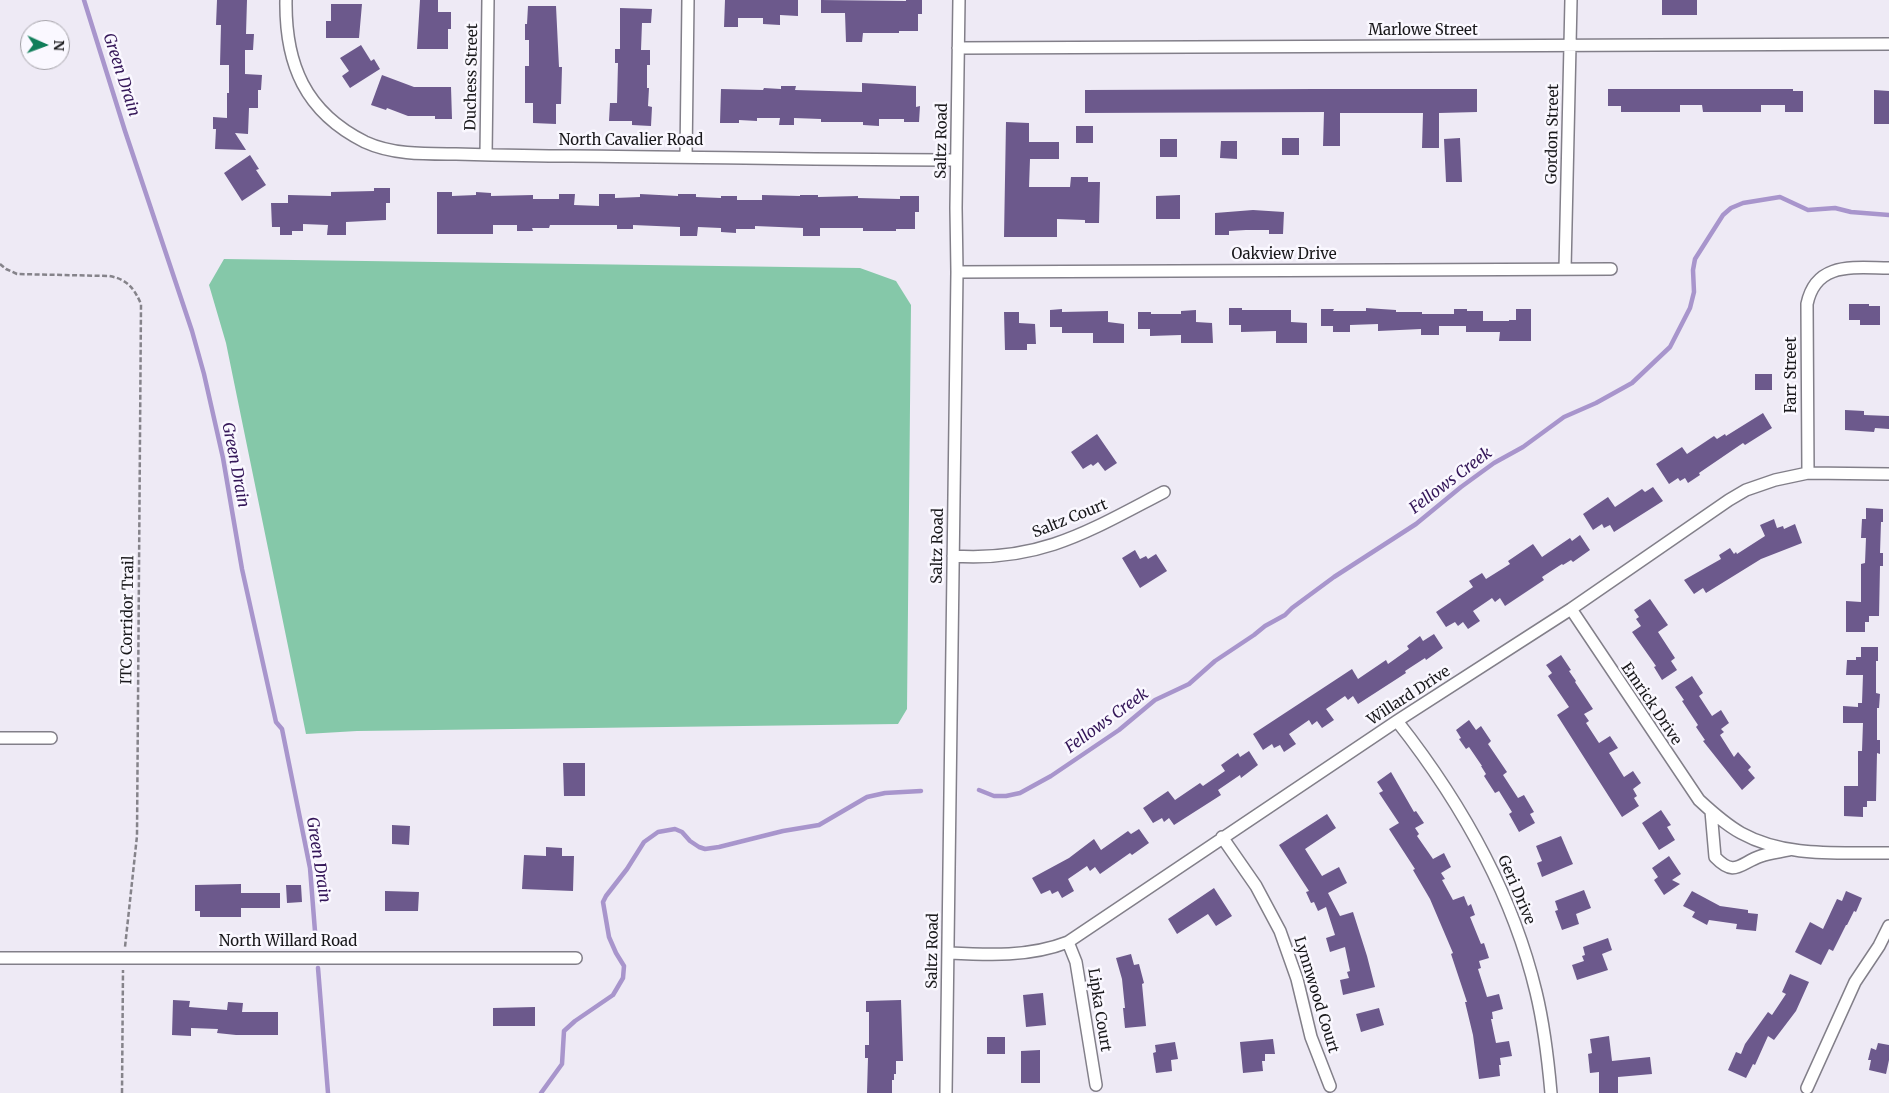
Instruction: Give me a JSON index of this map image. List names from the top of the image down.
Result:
{
  "streets": {
    "street": [
      "Marlowe Street",
      "Duchess Street",
      "Gordon Street",
      "North Cavalier Road",
      "Saltz Road",
      "Oakview Drive",
      "Farr Street",
      "Saltz Court",
      "Willard Drive",
      "Emrick Drive",
      "Geri Drive",
      "North Willard Road",
      "Lynnwood Court",
      "Lipka Court"
    ],
    "path": ["ITC Corridor Trail"]
  },
  "crossings": [
    ["Marlowe Street", "Gordon Street"],
    ["Marlowe Street", "Saltz Road"],
    ["Duchess Street", "North Cavalier Road"],
    ["Gordon Street", "Oakview Drive"],
    ["North Cavalier Road", "Saltz Road"],
    ["Saltz Road", "Oakview Drive"],
    ["Saltz Road", "Saltz Court"],
    ["Saltz Road", "Willard Drive"],
    ["Farr Street", "Willard Drive"],
    ["ITC Corridor Trail", "North Willard Road"],
    ["Willard Drive", "Emrick Drive"],
    ["Willard Drive", "Geri Drive"],
    ["Willard Drive", "Lynnwood Court"],
    ["Willard Drive", "Lipka Court"]
  ],
  "water": ["Green Drain", "Fellows Creek"],
  "north": "right"
}
